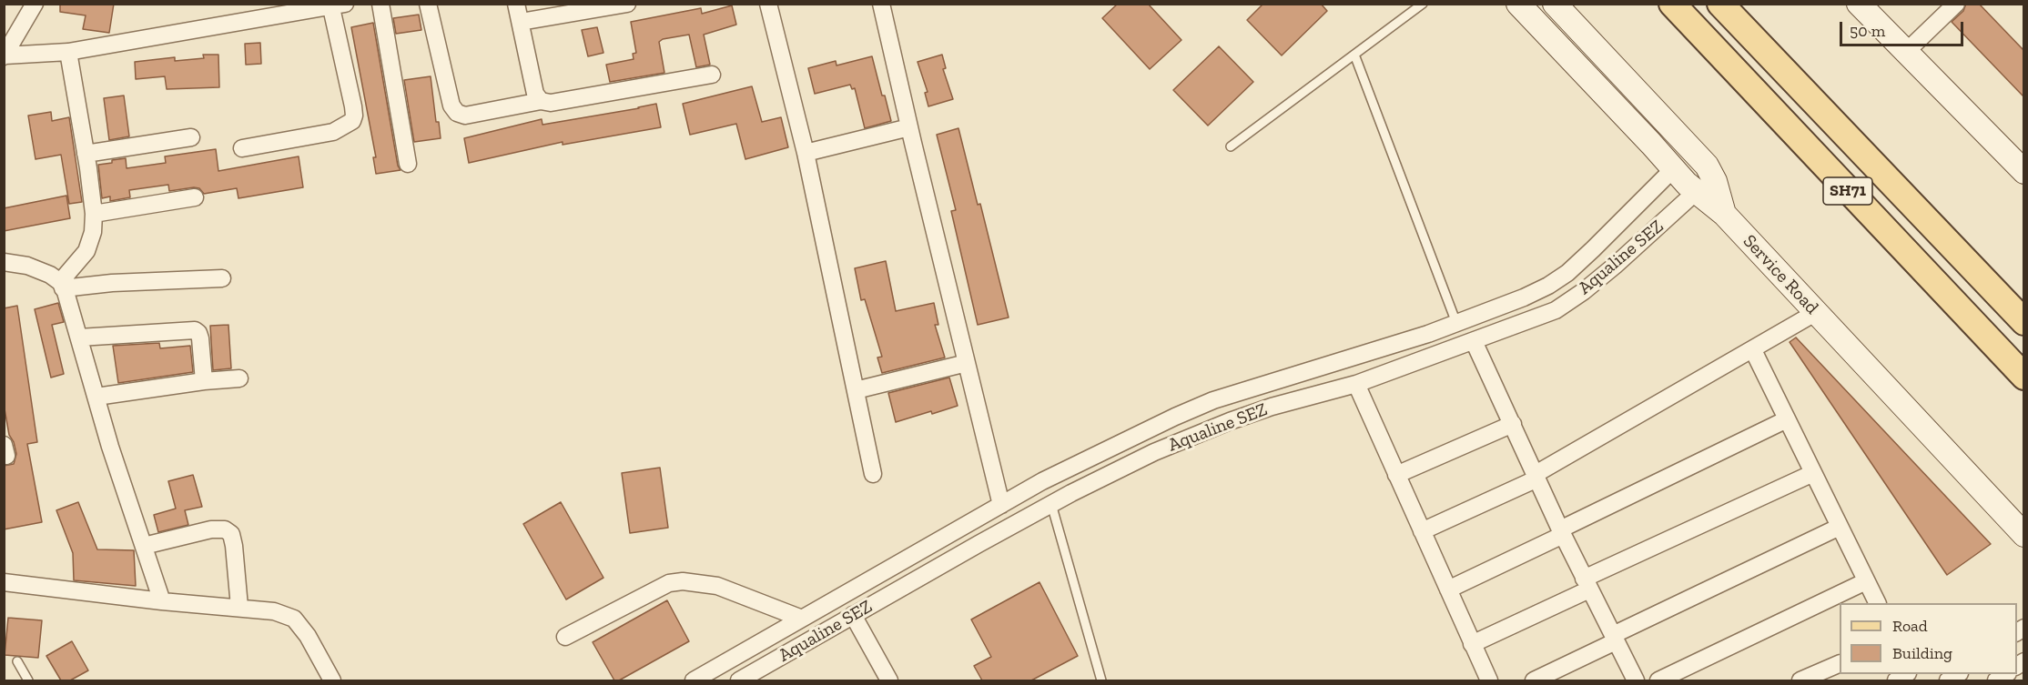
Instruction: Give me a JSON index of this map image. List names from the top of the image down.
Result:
{
  "streets": {
    "main road": ["SH71"],
    "street": ["Aqualine SEZ", "Service Road"]
  },
  "legend": ["Road", "Building"],
  "scale_bar": "50 m"
}
